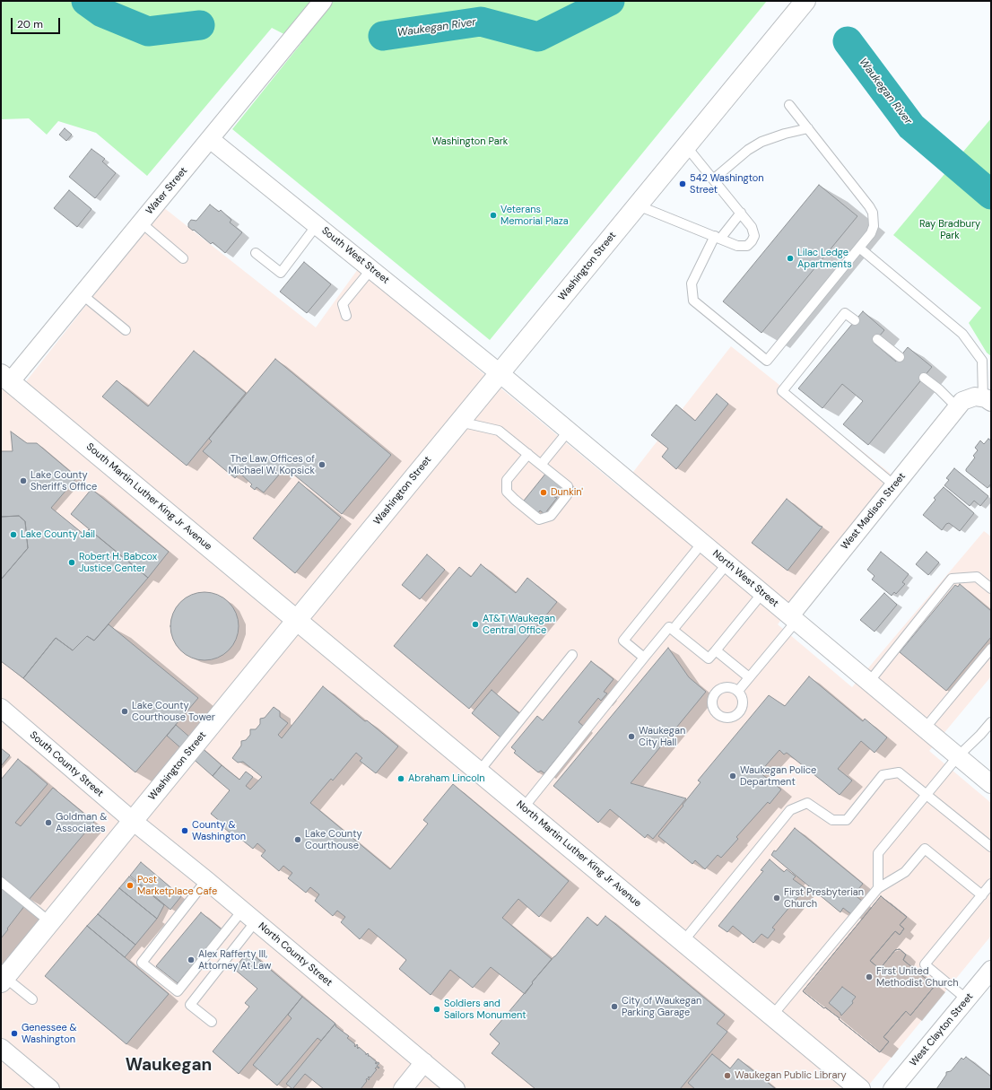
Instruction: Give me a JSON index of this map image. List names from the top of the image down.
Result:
{
  "streets": {
    "main road": ["Washington Street", "South Martin Luther King Jr Avenue", "North Martin Luther King Jr Avenue"],
    "street": [
      "Water Street",
      "South West Street",
      "West Madison Street",
      "North West Street",
      "South County Street",
      "North County Street",
      "West Clayton Street"
    ]
  },
  "crossings": [
    ["Water Street", "South West Street"],
    ["Water Street", "South Martin Luther King Jr Avenue"],
    ["South West Street", "Washington Street"],
    ["South West Street", "North West Street"],
    ["Washington Street", "South Martin Luther King Jr Avenue"],
    ["Washington Street", "North West Street"],
    ["Washington Street", "South County Street"],
    ["Washington Street", "North Martin Luther King Jr Avenue"],
    ["Washington Street", "North County Street"],
    ["South Martin Luther King Jr Avenue", "North Martin Luther King Jr Avenue"],
    ["West Madison Street", "North West Street"],
    ["South County Street", "North County Street"]
  ],
  "districts": ["Waukegan"],
  "water": ["Waukegan River"],
  "parks": ["Washington Park", "Ray Bradbury Park"],
  "places": [
    "542 Washington Street",
    "Veterans Memorial Plaza",
    "Lilac Ledge Apartments",
    "The Law Offices of Michael W. Kopsick",
    "Lake County Sheriff's Office",
    "Dunkin'",
    "Lake County Jail",
    "Robert H. Babcox Justice Center",
    "AT&T Waukegan Central Office",
    "Lake County Courthouse Tower",
    "Waukegan City Hall",
    "Waukegan Police Department",
    "Abraham Lincoln",
    "Goldman & Associates",
    "County & Washington",
    "Lake County Courthouse",
    "Post Marketplace Cafe",
    "First Presbyterian Church",
    "Alex Rafferty III, Attorney At Law",
    "First United Methodist Church",
    "City of Waukegan Parking Garage",
    "Soldiers and Sailors Monument",
    "Genessee & Washington",
    "Waukegan Public Library"
  ],
  "scale_bar": "20 m"
}
